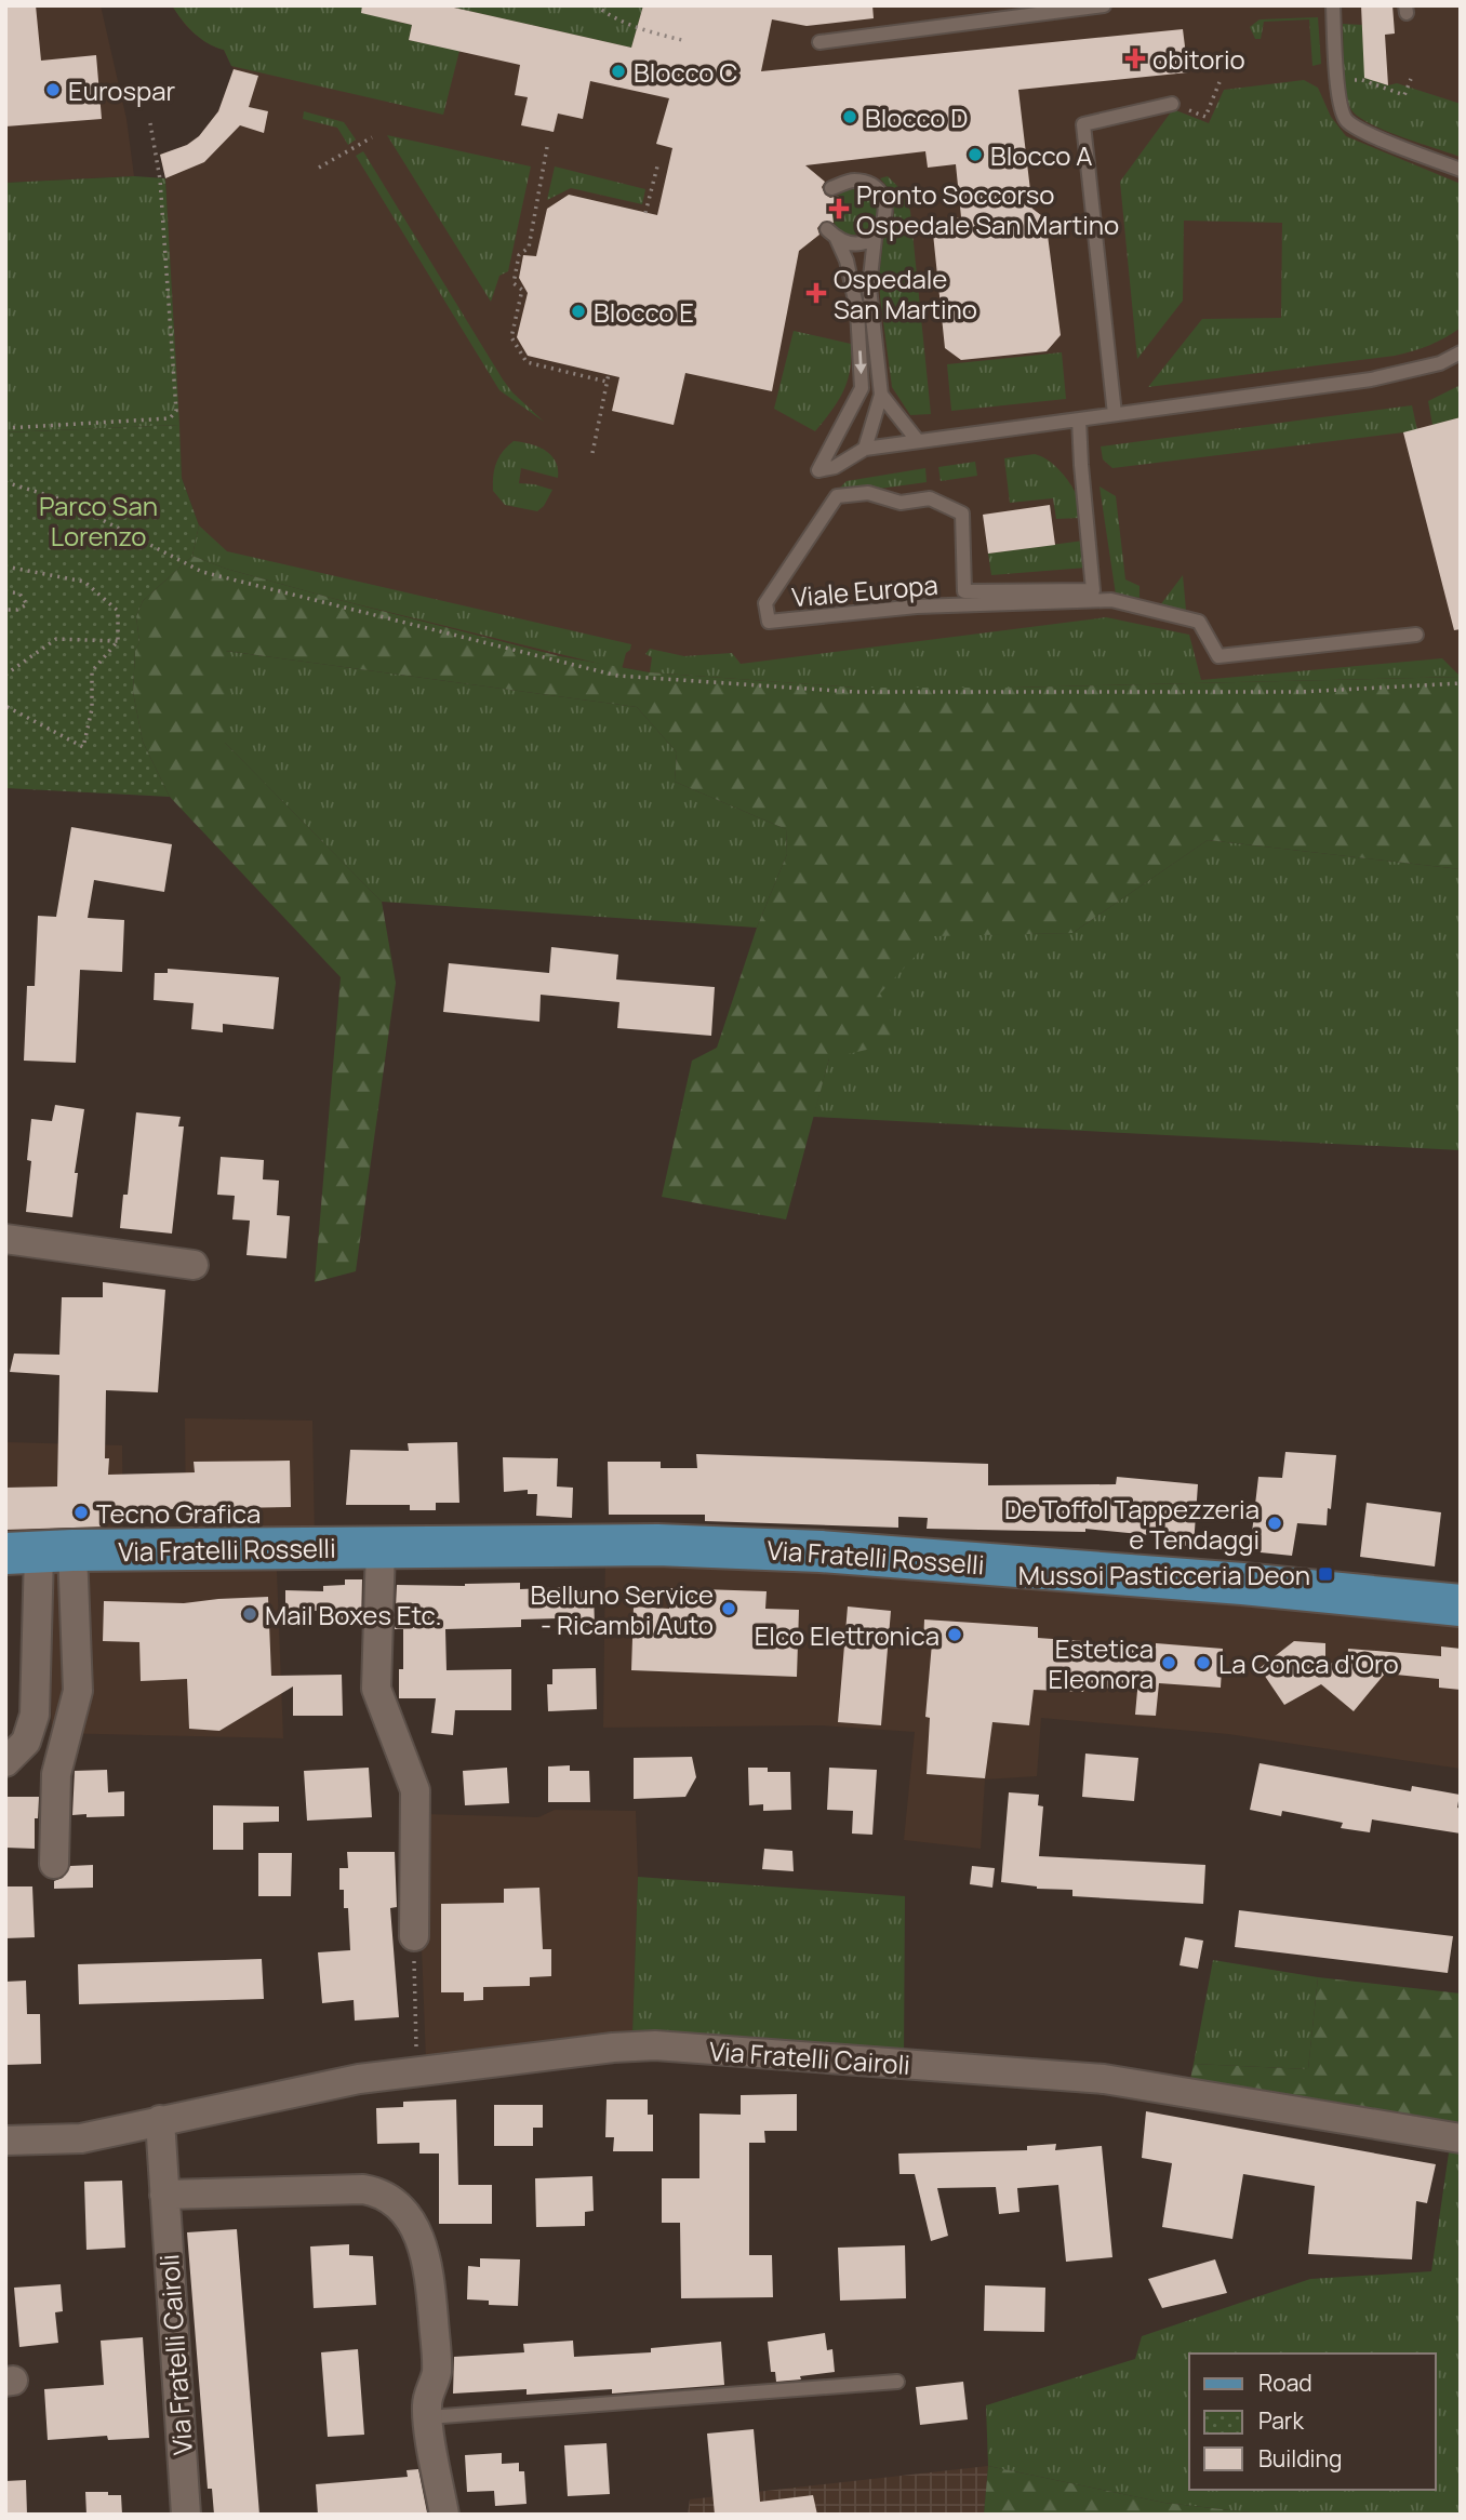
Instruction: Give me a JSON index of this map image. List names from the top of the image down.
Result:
{
  "streets": {
    "main road": ["Via Fratelli Rosselli"],
    "street": ["Via Fratelli Cairoli"],
    "lane": ["Viale Europa"]
  },
  "parks": ["Parco San Lorenzo"],
  "places": {
    "health": ["obitorio", "Pronto Soccorso Ospedale San Martino", "Ospedale San Martino"],
    "other": [
      "Blocco C",
      "Eurospar",
      "Blocco D",
      "Blocco A",
      "Blocco E",
      "Tecno Grafica",
      "De Toffol Tappezzeria e Tendaggi",
      "Belluno Service - Ricambi Auto",
      "Mail Boxes Etc.",
      "Elco Elettronica",
      "Estetica Eleonora",
      "La Conca d'Oro"
    ],
    "transit": ["Mussoi Pasticceria Deon"]
  },
  "legend": ["Road", "Park", "Building"]
}
